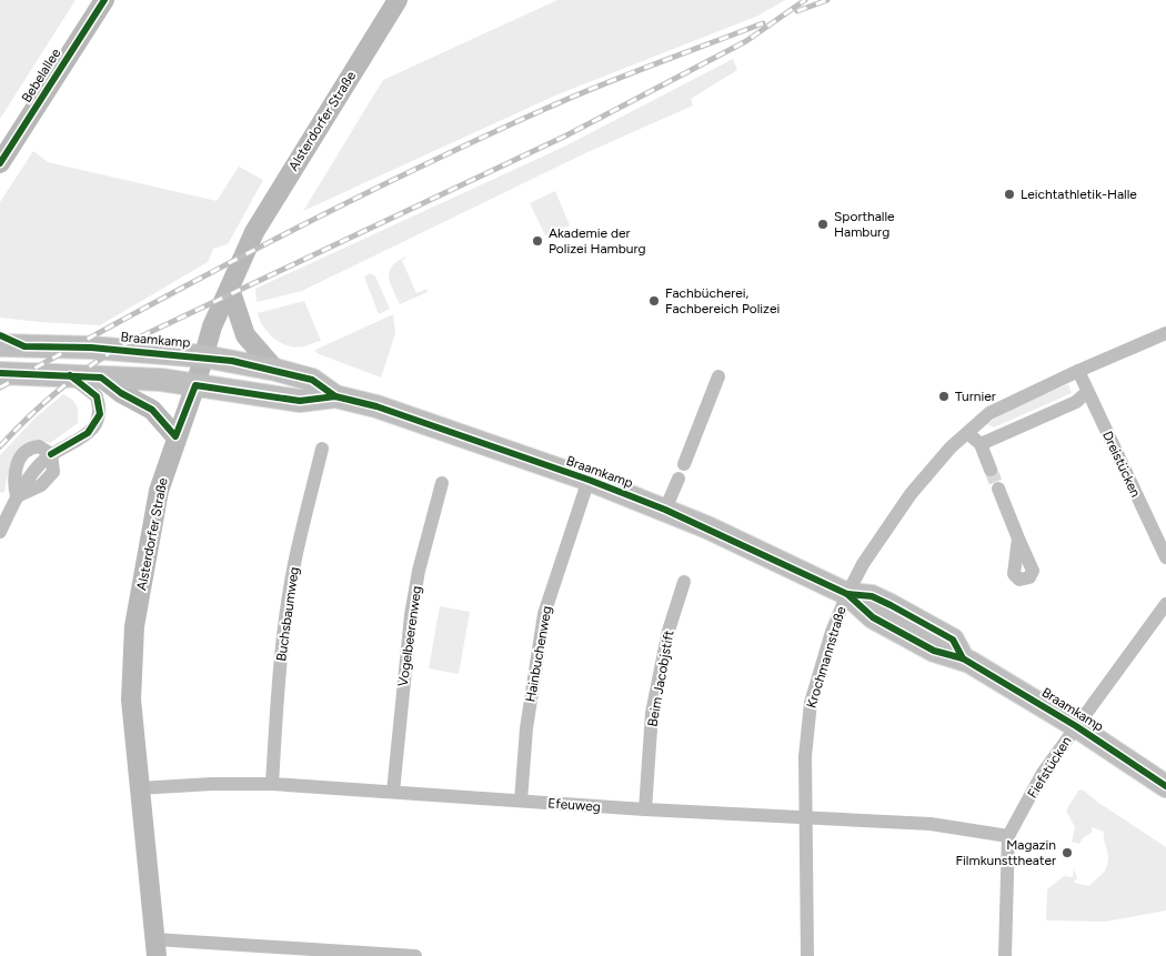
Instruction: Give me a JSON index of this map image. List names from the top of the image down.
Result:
{
  "streets": {
    "main road": ["Braamkamp"],
    "street": [
      "Bebelallee",
      "Alsterdorfer Straße",
      "Dreistücken",
      "Buchsbaumweg",
      "Vogelbeerenweg",
      "Hainbuchenweg",
      "Krochmannstraße",
      "Beim Jacobjstift",
      "Fiefstücken",
      "Efeuweg"
    ]
  },
  "crossings": [
    ["Alsterdorfer Straße", "Braamkamp"],
    ["Alsterdorfer Straße", "Efeuweg"],
    ["Braamkamp", "Hainbuchenweg"],
    ["Braamkamp", "Krochmannstraße"],
    ["Braamkamp", "Fiefstücken"],
    ["Dreistücken", "Krochmannstraße"],
    ["Buchsbaumweg", "Efeuweg"],
    ["Vogelbeerenweg", "Efeuweg"],
    ["Hainbuchenweg", "Efeuweg"],
    ["Krochmannstraße", "Efeuweg"],
    ["Beim Jacobjstift", "Efeuweg"],
    ["Fiefstücken", "Efeuweg"]
  ],
  "places": [
    "Leichtathletik-Halle",
    "Sporthalle Hamburg",
    "Akademie der Polizei Hamburg",
    "Fachbücherei, Fachbereich Polizei",
    "Turnier",
    "Magazin Filmkunsttheater"
  ]
}
